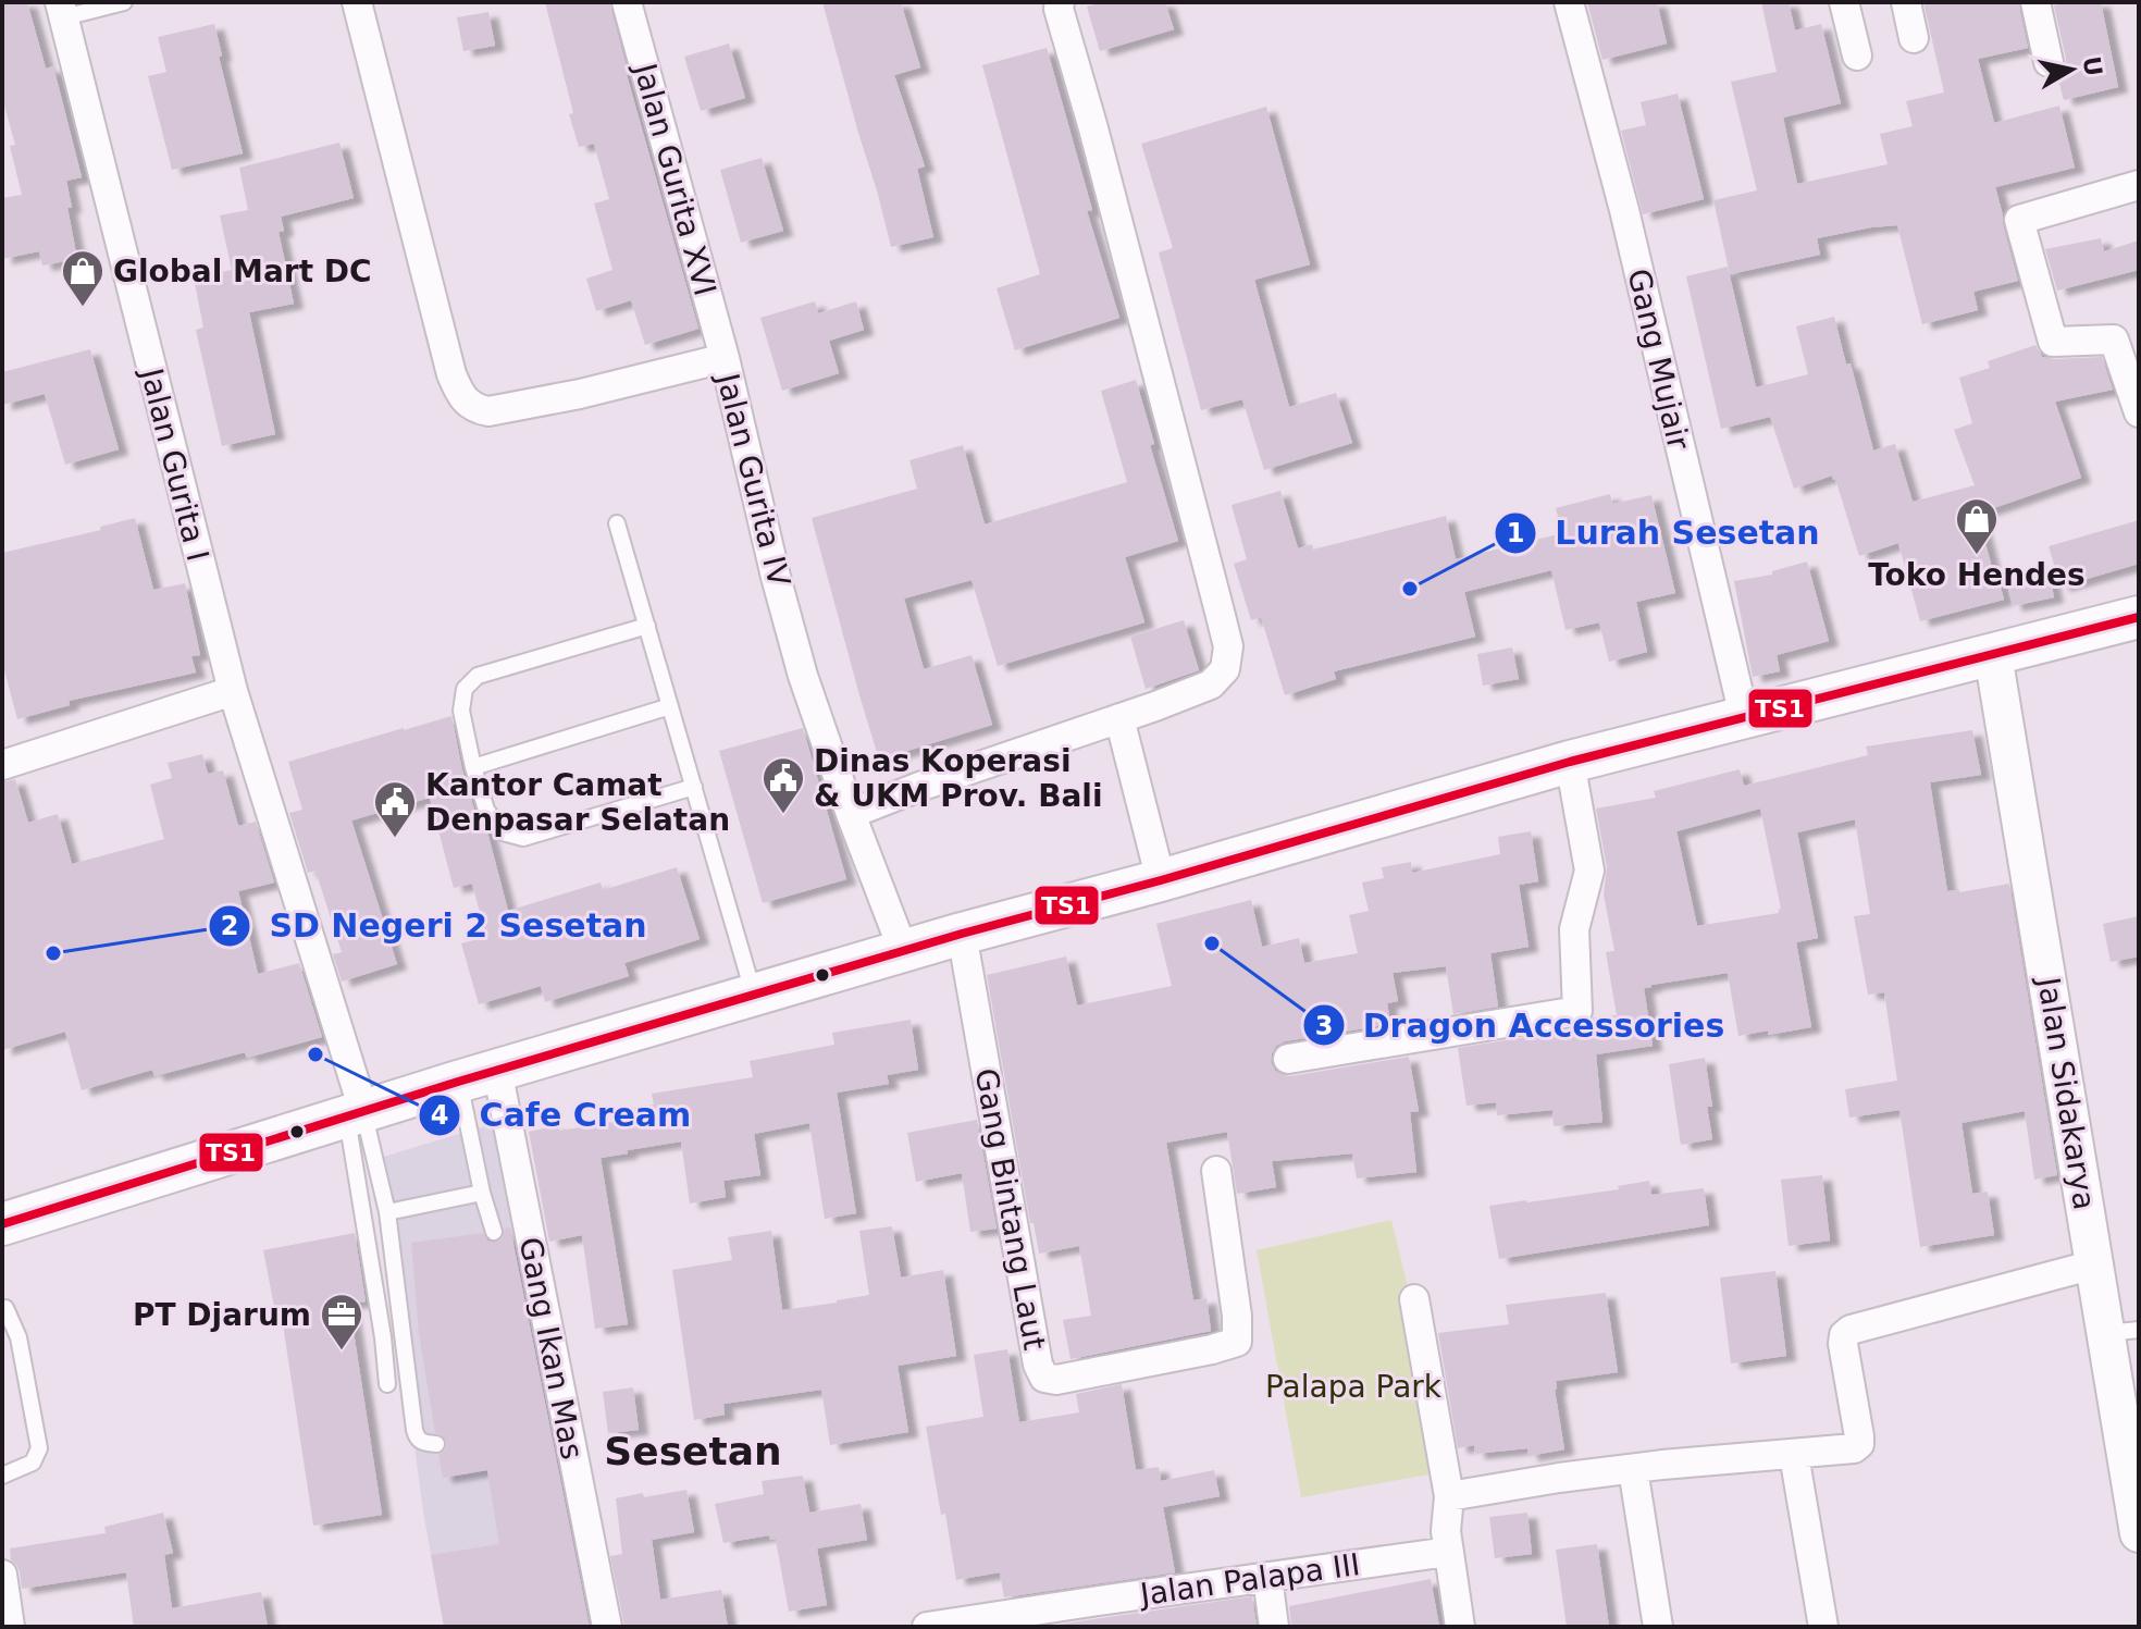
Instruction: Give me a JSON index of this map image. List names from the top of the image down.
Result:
{
  "streets": {
    "street": [
      "Jalan Gurita XVI",
      "Gang Mujair",
      "Jalan Gurita I",
      "Jalan Gurita IV",
      "Jalan Sidakarya",
      "Gang Bintang Laut",
      "Gang Ikan Mas",
      "Jalan Palapa III"
    ]
  },
  "crossings": [
    ["Jalan Gurita XVI", "Jalan Gurita IV"]
  ],
  "districts": ["Sesetan"],
  "parks": ["Palapa Park"],
  "places": {
    "shop": ["Global Mart DC", "Toko Hendes"],
    "other": [
      "Lurah Sesetan",
      "Dragon Accessories",
      "SD Negeri 2 Sesetan",
      "Cafe Cream"
    ],
    "public building": ["Dinas Koperasi & UKM Prov. Bali", "Kantor Camat Denpasar Selatan"],
    "office": ["PT Djarum"]
  },
  "lines": ["transit line TS1"],
  "north": "right"
}
